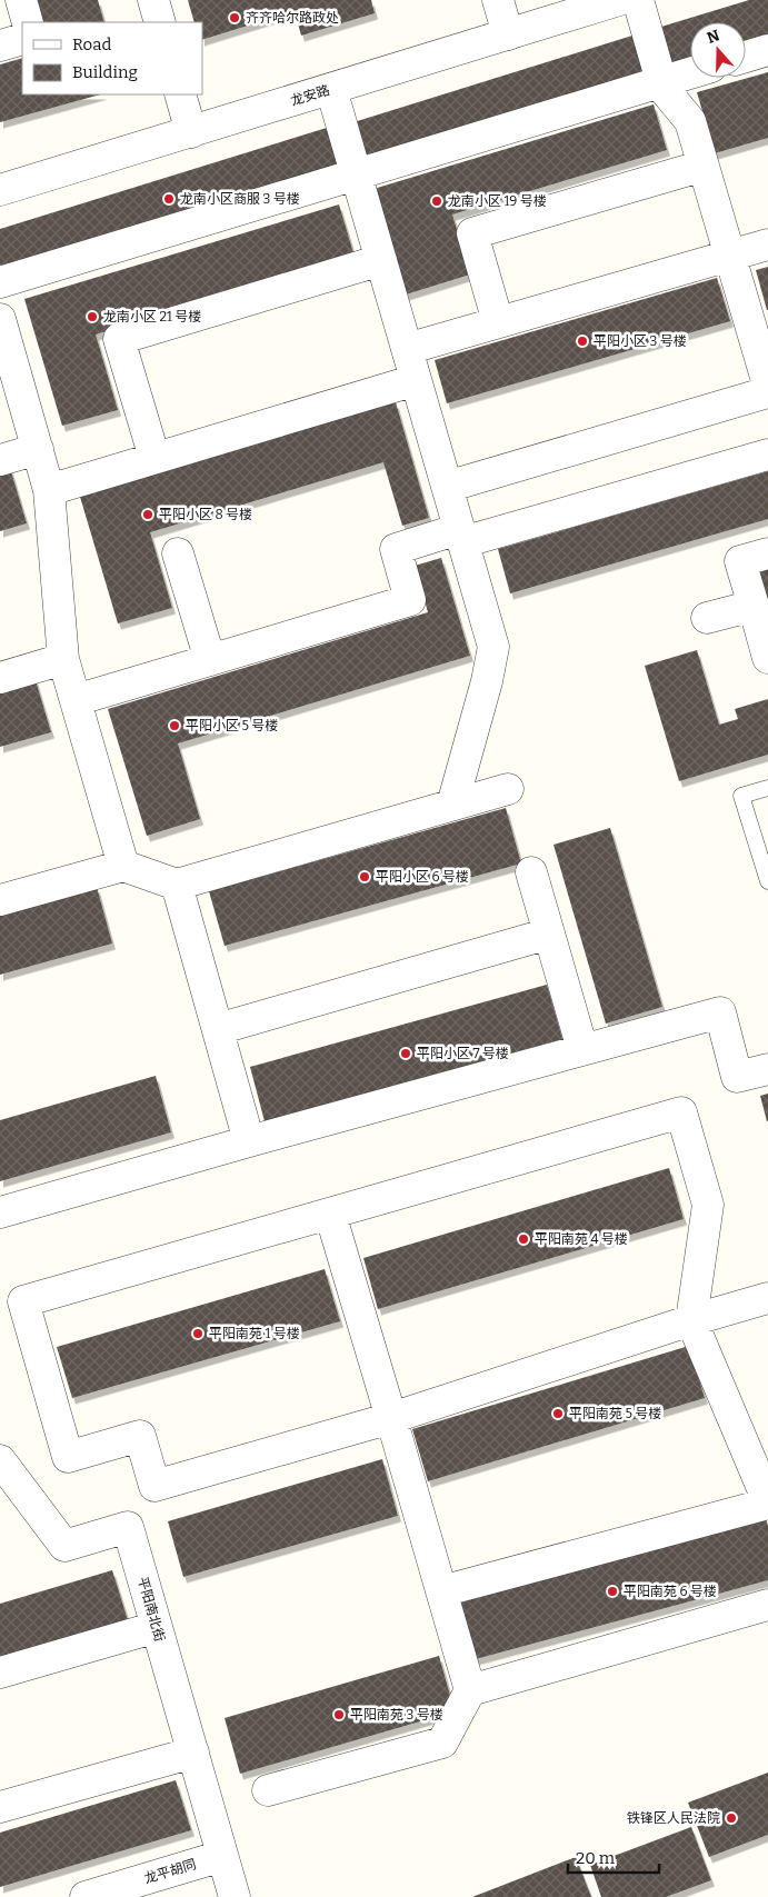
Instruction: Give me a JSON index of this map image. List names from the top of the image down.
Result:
{
  "streets": {
    "street": ["龙安路", "平阳南北街", "龙平胡同"]
  },
  "crossings": [
    ["平阳南北街", "龙平胡同"]
  ],
  "places": [
    "齐齐哈尔路政处",
    "龙南小区商服 3 号楼",
    "龙南小区 19 号楼",
    "龙南小区 21 号楼",
    "平阳小区 3 号楼",
    "平阳小区 8 号楼",
    "平阳小区 5 号楼",
    "平阳小区 6 号楼",
    "平阳小区 7 号楼",
    "平阳南苑 4 号楼",
    "平阳南苑 1 号楼",
    "平阳南苑 5 号楼",
    "平阳南苑 6 号楼",
    "平阳南苑 3 号楼",
    "铁锋区人民法院"
  ],
  "legend": ["Road", "Building"],
  "scale_bar": "20 m",
  "north": "top"
}
